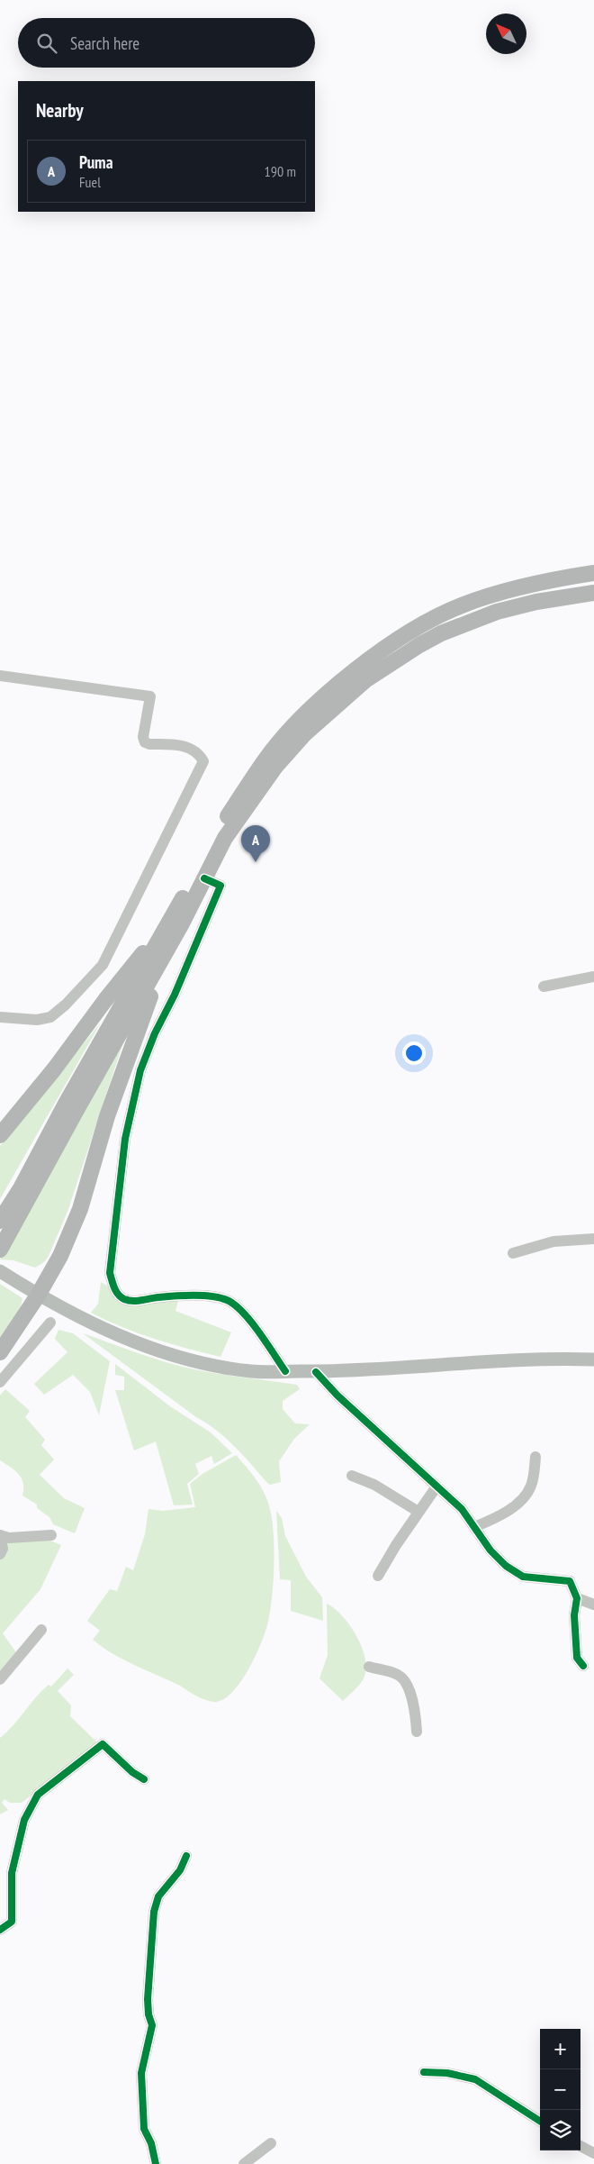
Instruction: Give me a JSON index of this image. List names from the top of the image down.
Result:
{
  "north": "top left",
  "page": {
    "search": "Search here",
    "heading": "Nearby",
    "list": [
      {
        "mark": "A",
        "name": "Puma",
        "note": "Fuel",
        "value": "190 m"
      }
    ],
    "pins": "A",
    "map_buttons": ["+", "−"]
  }
}
